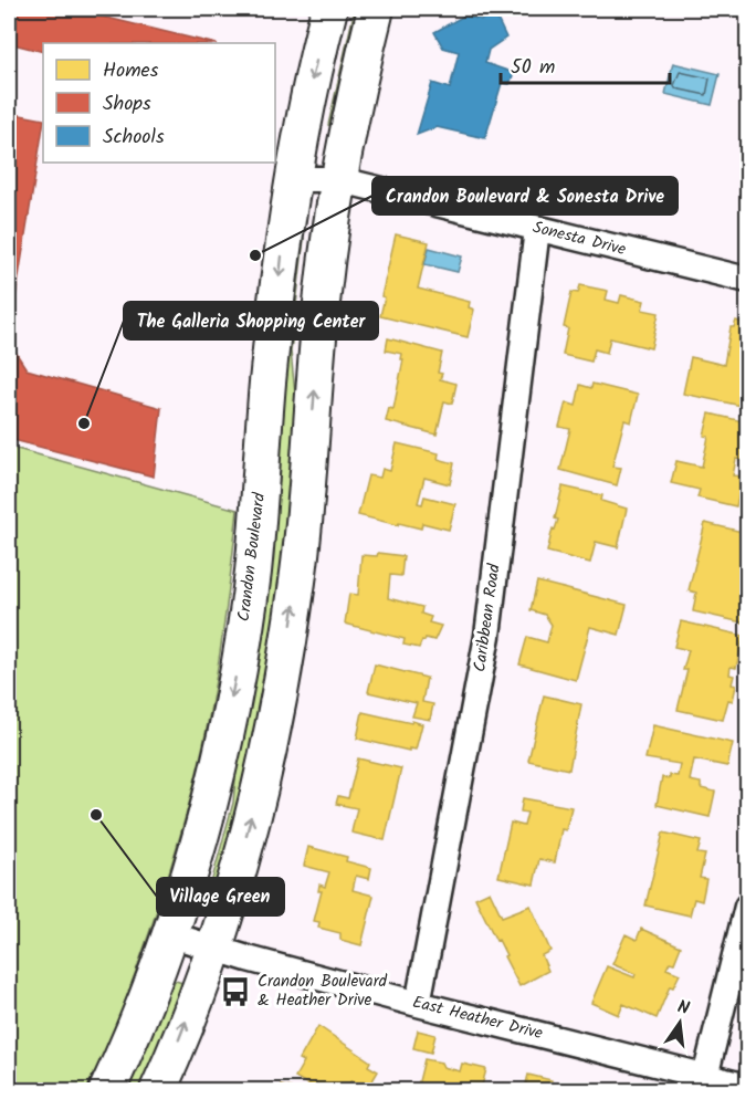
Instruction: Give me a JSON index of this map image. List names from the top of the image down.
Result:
{
  "streets": {
    "main road": ["Crandon Boulevard"],
    "street": ["Sonesta Drive", "Caribbean Road", "East Heather Drive"]
  },
  "crossings": [
    ["Sonesta Drive", "Crandon Boulevard"],
    ["Sonesta Drive", "Caribbean Road"],
    ["Crandon Boulevard", "East Heather Drive"],
    ["Caribbean Road", "East Heather Drive"]
  ],
  "places": {
    "other": ["Crandon Boulevard & Sonesta Drive", "The Galleria Shopping Center", "Village Green"],
    "bus stop": ["Crandon Boulevard & Heather Drive"]
  },
  "legend": ["Homes", "Shops", "Schools"],
  "scale_bar": "50 m",
  "north": "top"
}
